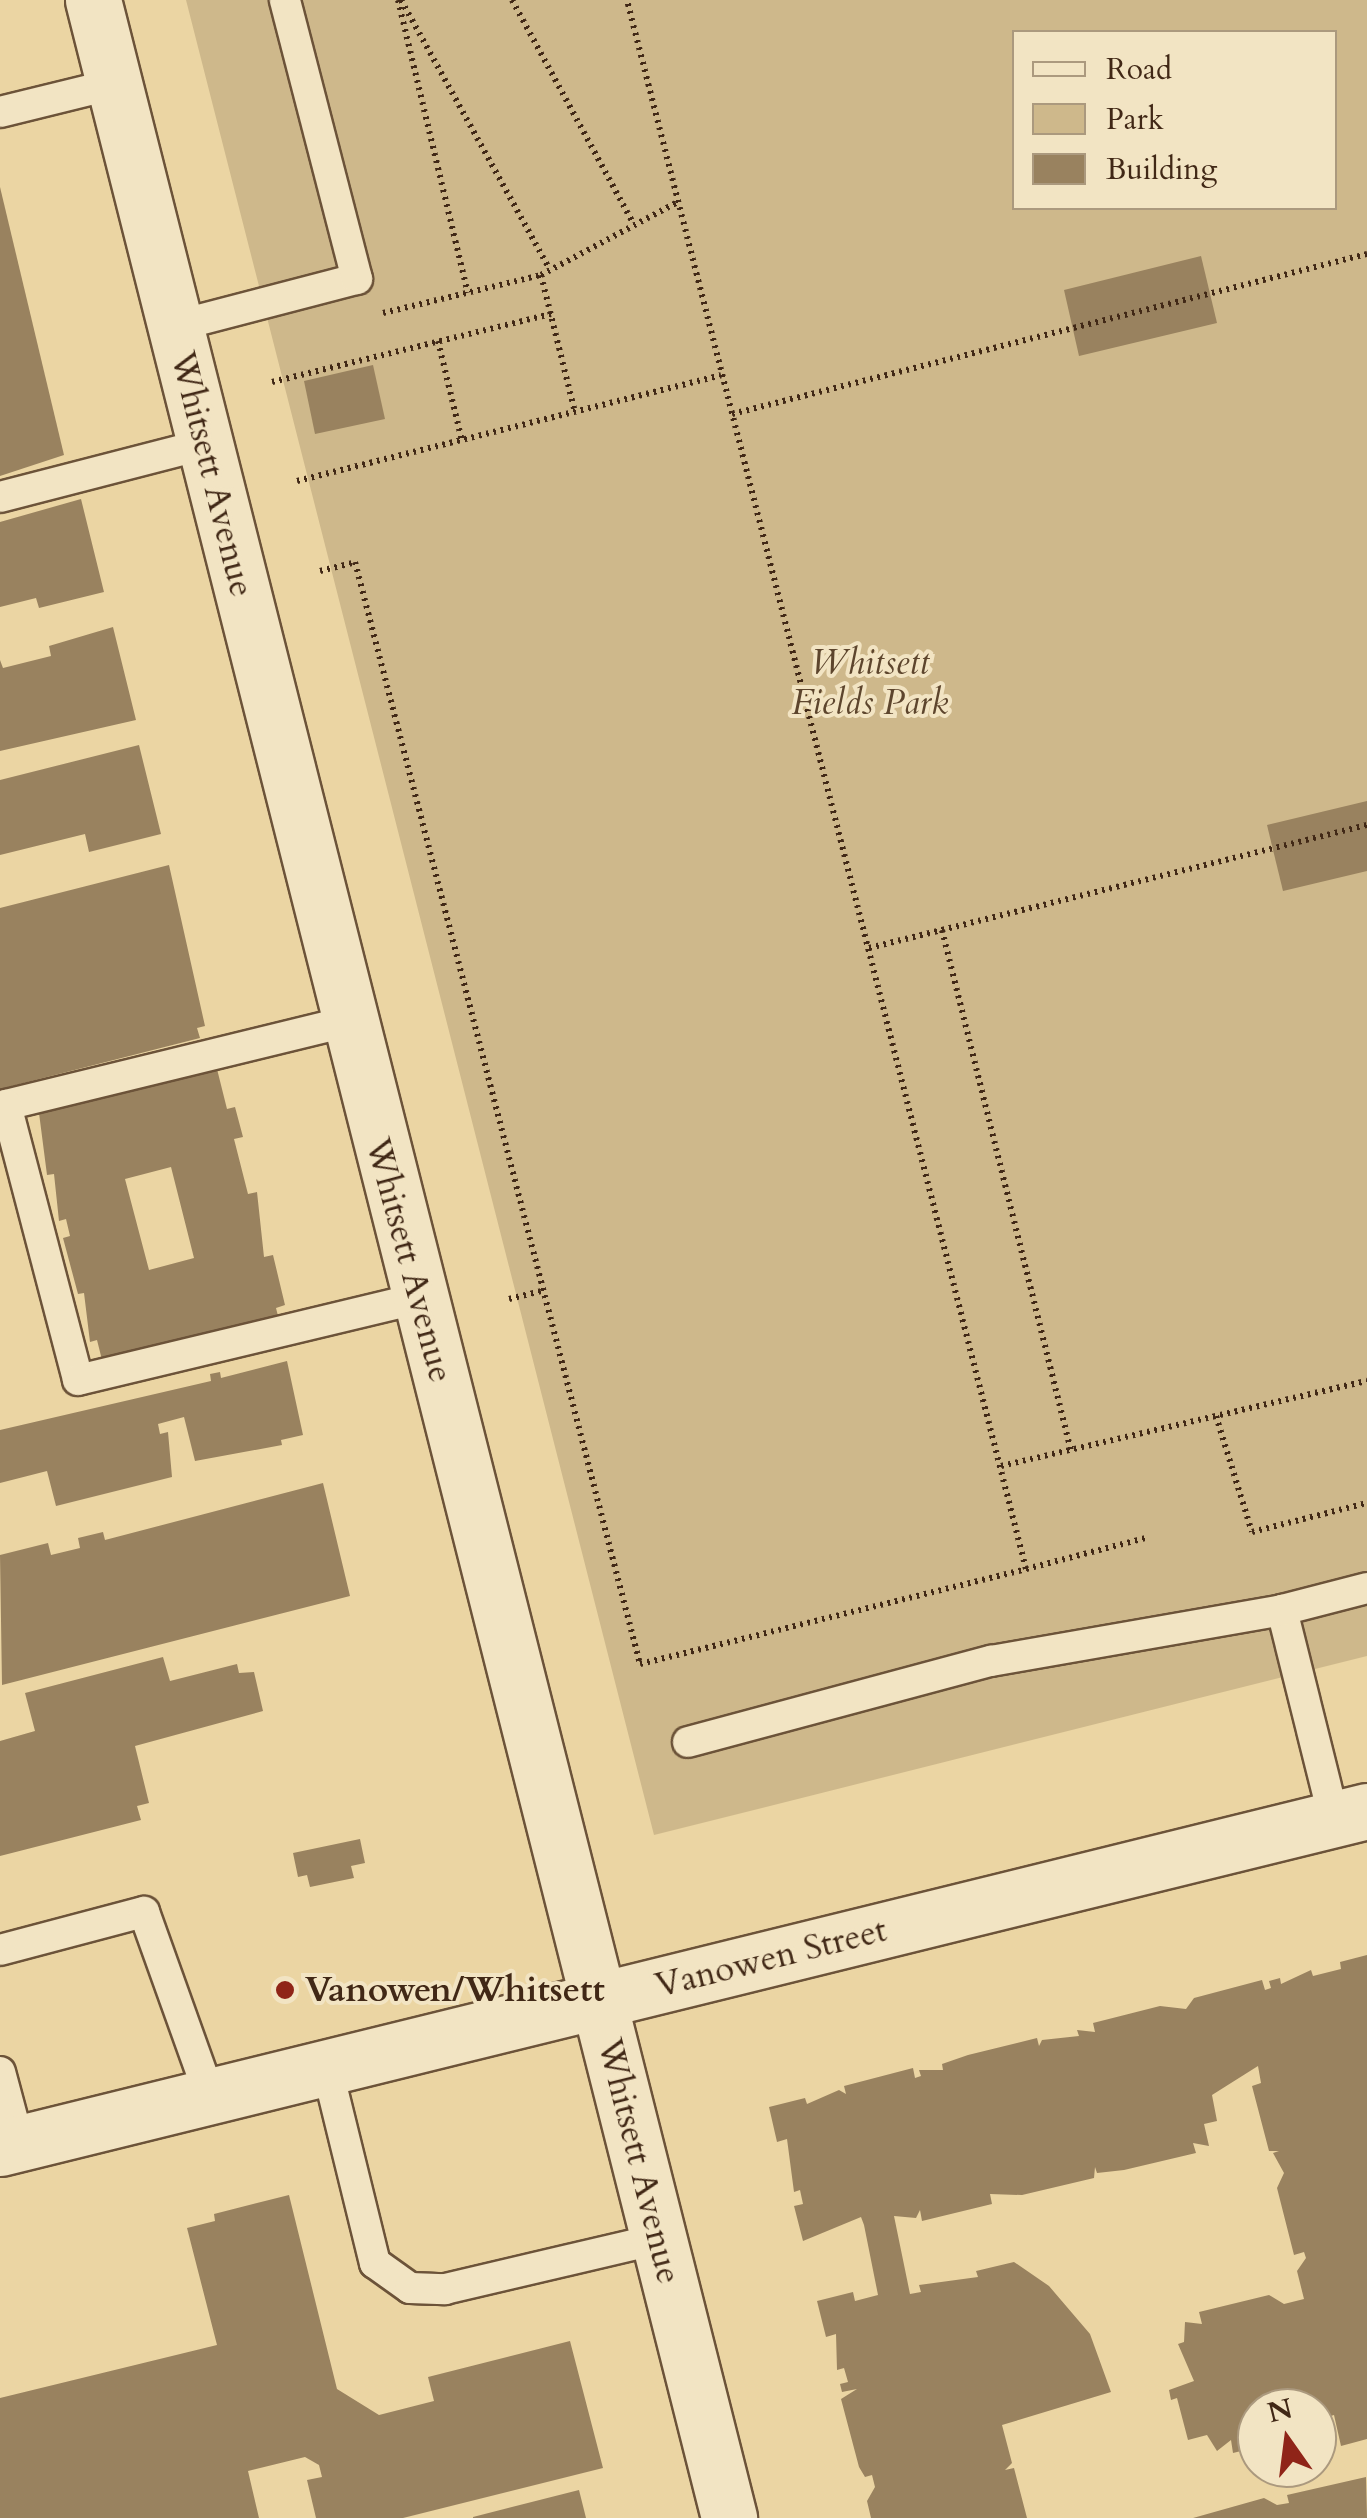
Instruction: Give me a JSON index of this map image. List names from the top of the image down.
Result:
{
  "streets": {
    "main road": ["Whitsett Avenue", "Vanowen Street"]
  },
  "crossings": [
    ["Whitsett Avenue", "Vanowen Street"]
  ],
  "parks": ["Whitsett Fields Park"],
  "places": ["Vanowen/Whitsett"],
  "legend": ["Road", "Park", "Building"],
  "north": "top"
}
